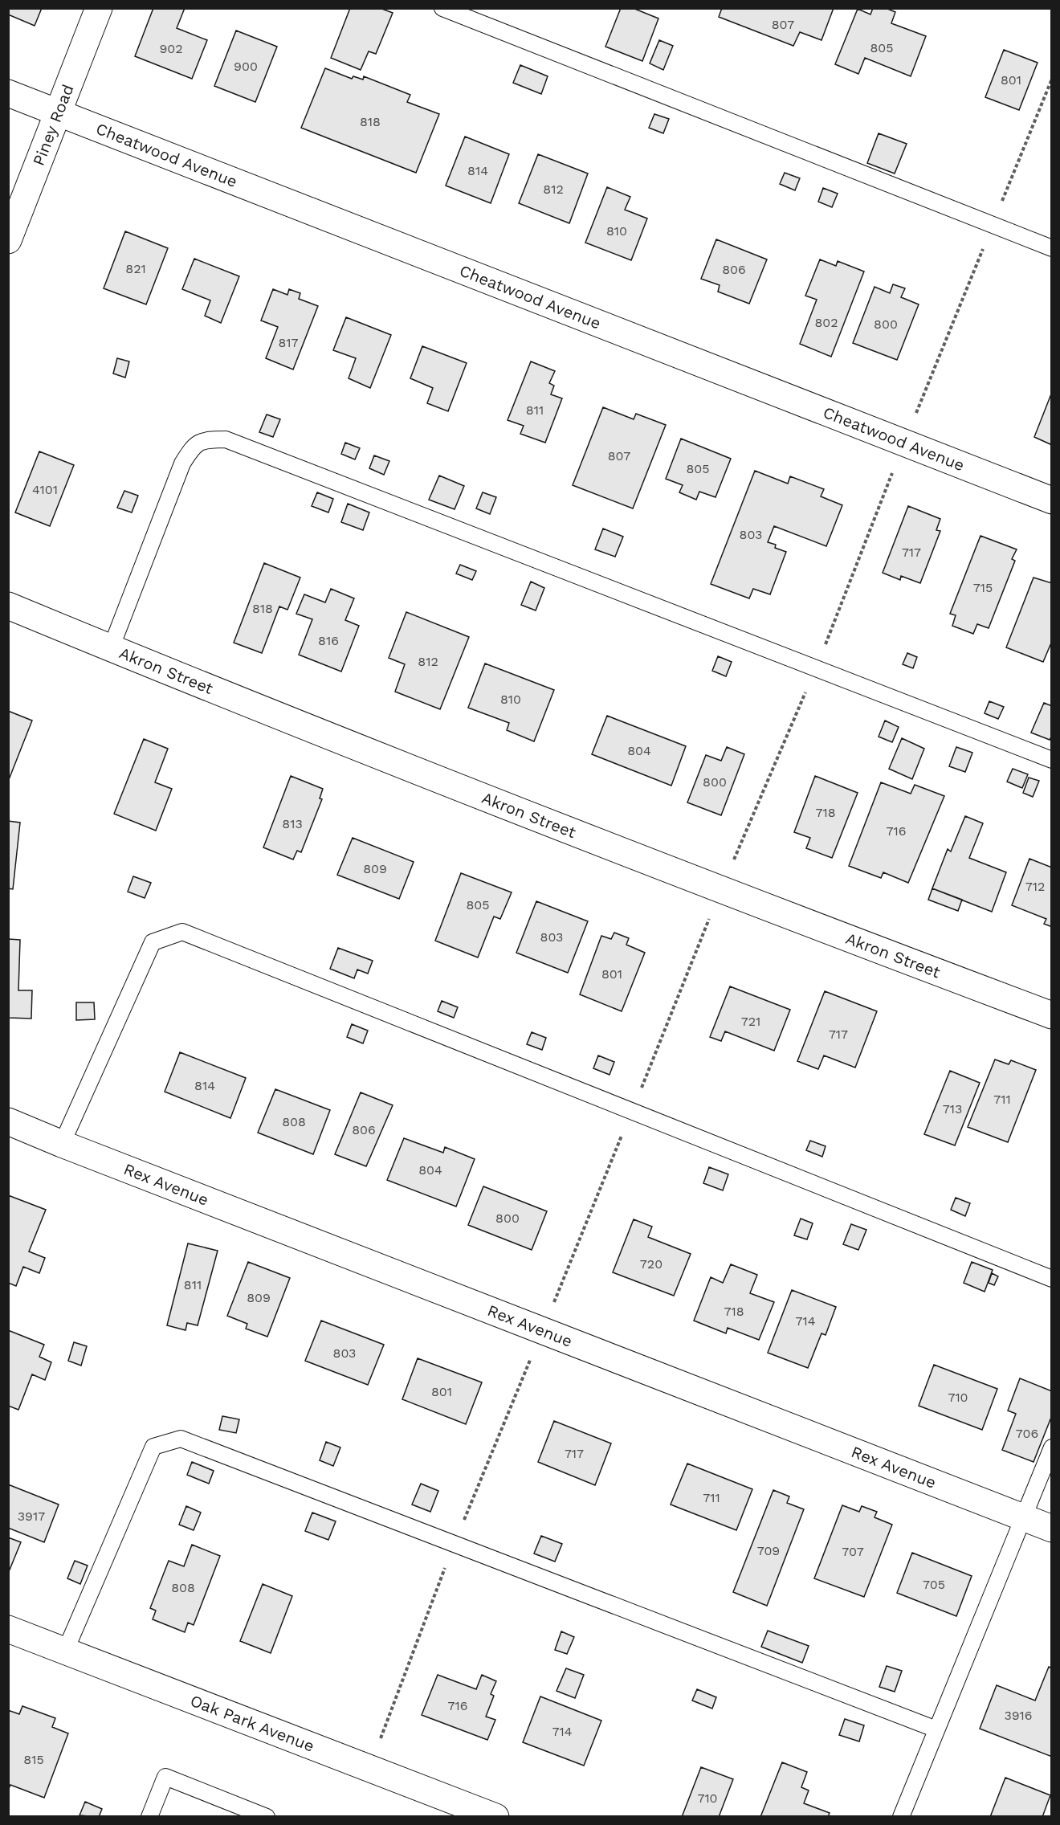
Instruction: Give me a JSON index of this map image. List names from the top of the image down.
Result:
{
  "streets": {
    "street": [
      "Piney Road",
      "Cheatwood Avenue",
      "Akron Street",
      "Rex Avenue",
      "Oak Park Avenue"
    ]
  },
  "crossings": [
    ["Piney Road", "Cheatwood Avenue"]
  ],
  "house_numbers": [
    "807",
    "805",
    "902",
    "900",
    "801",
    "818",
    "814",
    "812",
    "810",
    "821",
    "806",
    "802",
    "800",
    "817",
    "811",
    "807",
    "805",
    "4101",
    "803",
    "717",
    "715",
    "818",
    "816",
    "812",
    "810",
    "804",
    "800",
    "718",
    "813",
    "716",
    "809",
    "712",
    "805",
    "803",
    "801",
    "721",
    "717",
    "814",
    "711",
    "713",
    "808",
    "806",
    "804",
    "800",
    "720",
    "811",
    "809",
    "718",
    "714",
    "803",
    "801",
    "710",
    "706",
    "717",
    "711",
    "3917",
    "709",
    "707",
    "705",
    "808",
    "716",
    "3916",
    "714",
    "815",
    "710"
  ]
}
